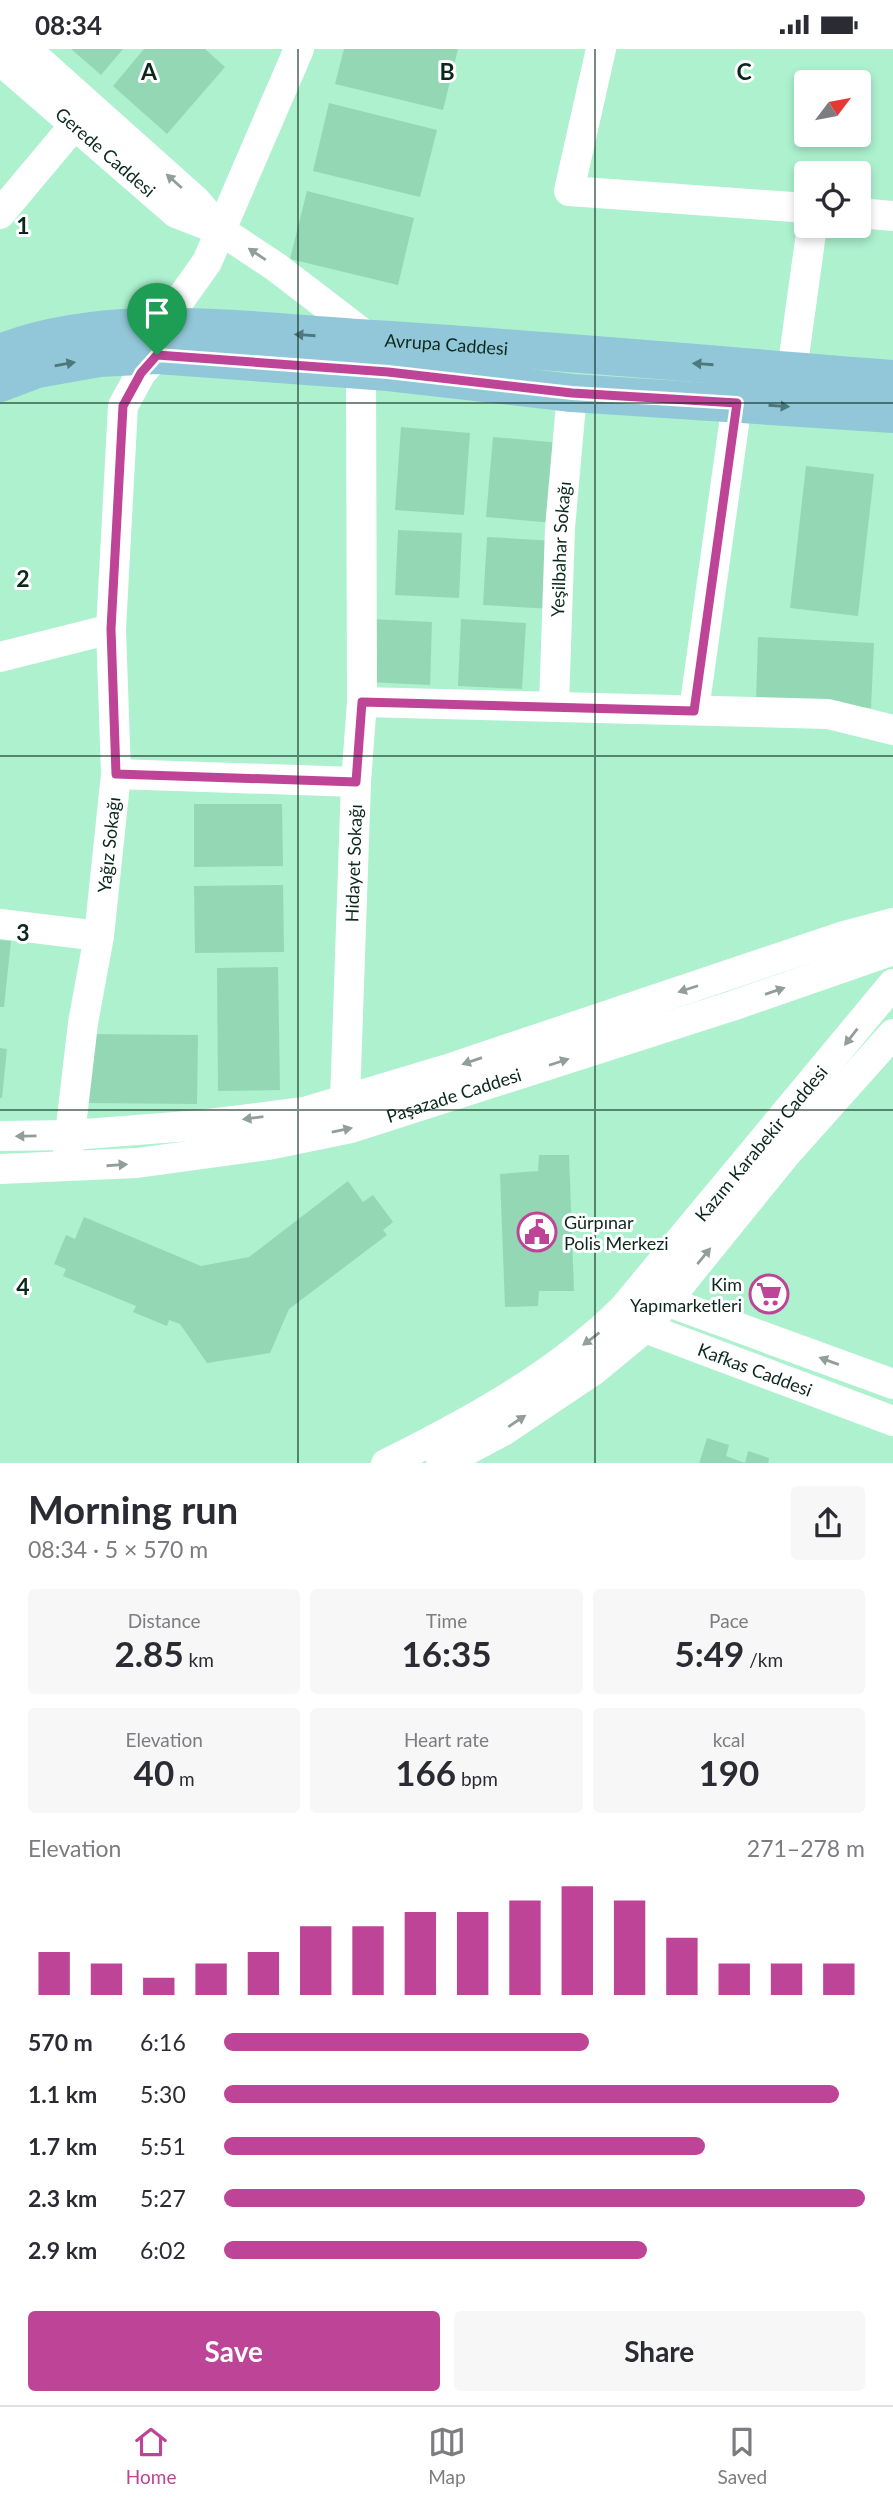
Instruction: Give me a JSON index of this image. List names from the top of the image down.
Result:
{
  "streets": {
    "main road": ["Avrupa Caddesi"],
    "street": [
      "Gerede Caddesi",
      "Yeşilbahar Sokağı",
      "Yağız Sokağı",
      "Hidayet Sokağı",
      "Paşazade Caddesi",
      "Kazım Karabekir Caddesi",
      "Kafkas Caddesi"
    ]
  },
  "crossings": [
    ["Gerede Caddesi", "Avrupa Caddesi"],
    ["Gerede Caddesi", "Yağız Sokağı"],
    ["Gerede Caddesi", "Hidayet Sokağı"],
    ["Avrupa Caddesi", "Yeşilbahar Sokağı"],
    ["Avrupa Caddesi", "Yağız Sokağı"],
    ["Avrupa Caddesi", "Hidayet Sokağı"],
    ["Yağız Sokağı", "Paşazade Caddesi"],
    ["Hidayet Sokağı", "Paşazade Caddesi"],
    ["Kazım Karabekir Caddesi", "Kafkas Caddesi"]
  ],
  "places": {
    "public building": ["Gürpınar Polis Merkezi"],
    "supermarket": ["Kim Yapımarketleri"]
  },
  "north": "top right",
  "page": {
    "status": "08:34",
    "heading": ["Morning run", "08:34 · 5 × 570 m"],
    "stats": [
      ["Distance", "2.85 km"],
      ["Time", "16:35"],
      ["Pace", "5:49 /km"],
      ["Elevation", "40 m"],
      ["Heart rate", "166 bpm"],
      ["kcal", "190"]
    ],
    "chart": ["Elevation", "271–278 m"],
    "list": [
      {
        "name": "570 m",
        "note": "6:16"
      },
      {
        "name": "1.1 km",
        "note": "5:30"
      },
      {
        "name": "1.7 km",
        "note": "5:51"
      },
      {
        "name": "2.3 km",
        "note": "5:27"
      },
      {
        "name": "2.9 km",
        "note": "6:02"
      }
    ],
    "buttons": ["Save", "Share"],
    "tabs": ["Home", "Map", "Saved"]
  },
  "grid": {
    "columns": ["A", "B", "C"],
    "rows": [
      "1",
      "2",
      "3",
      "4"
    ]
  }
}
